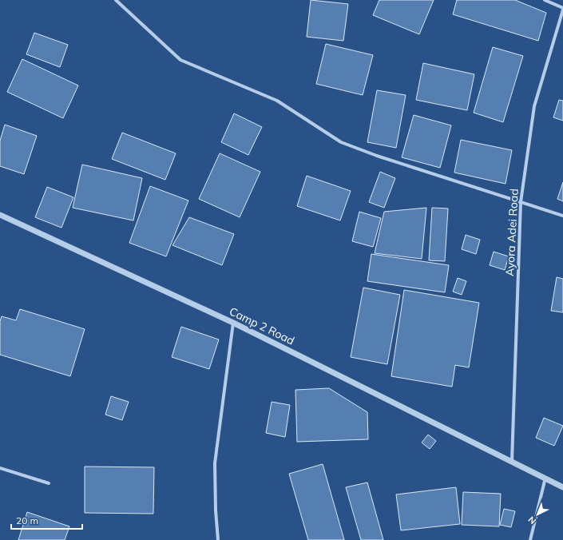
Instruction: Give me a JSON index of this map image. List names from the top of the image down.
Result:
{
  "streets": {
    "street": ["Ayora Adei Road", "Camp 2 Road"]
  },
  "crossings": [
    ["Ayora Adei Road", "Camp 2 Road"]
  ],
  "scale_bar": "20 m",
  "north": "bottom left"
}
